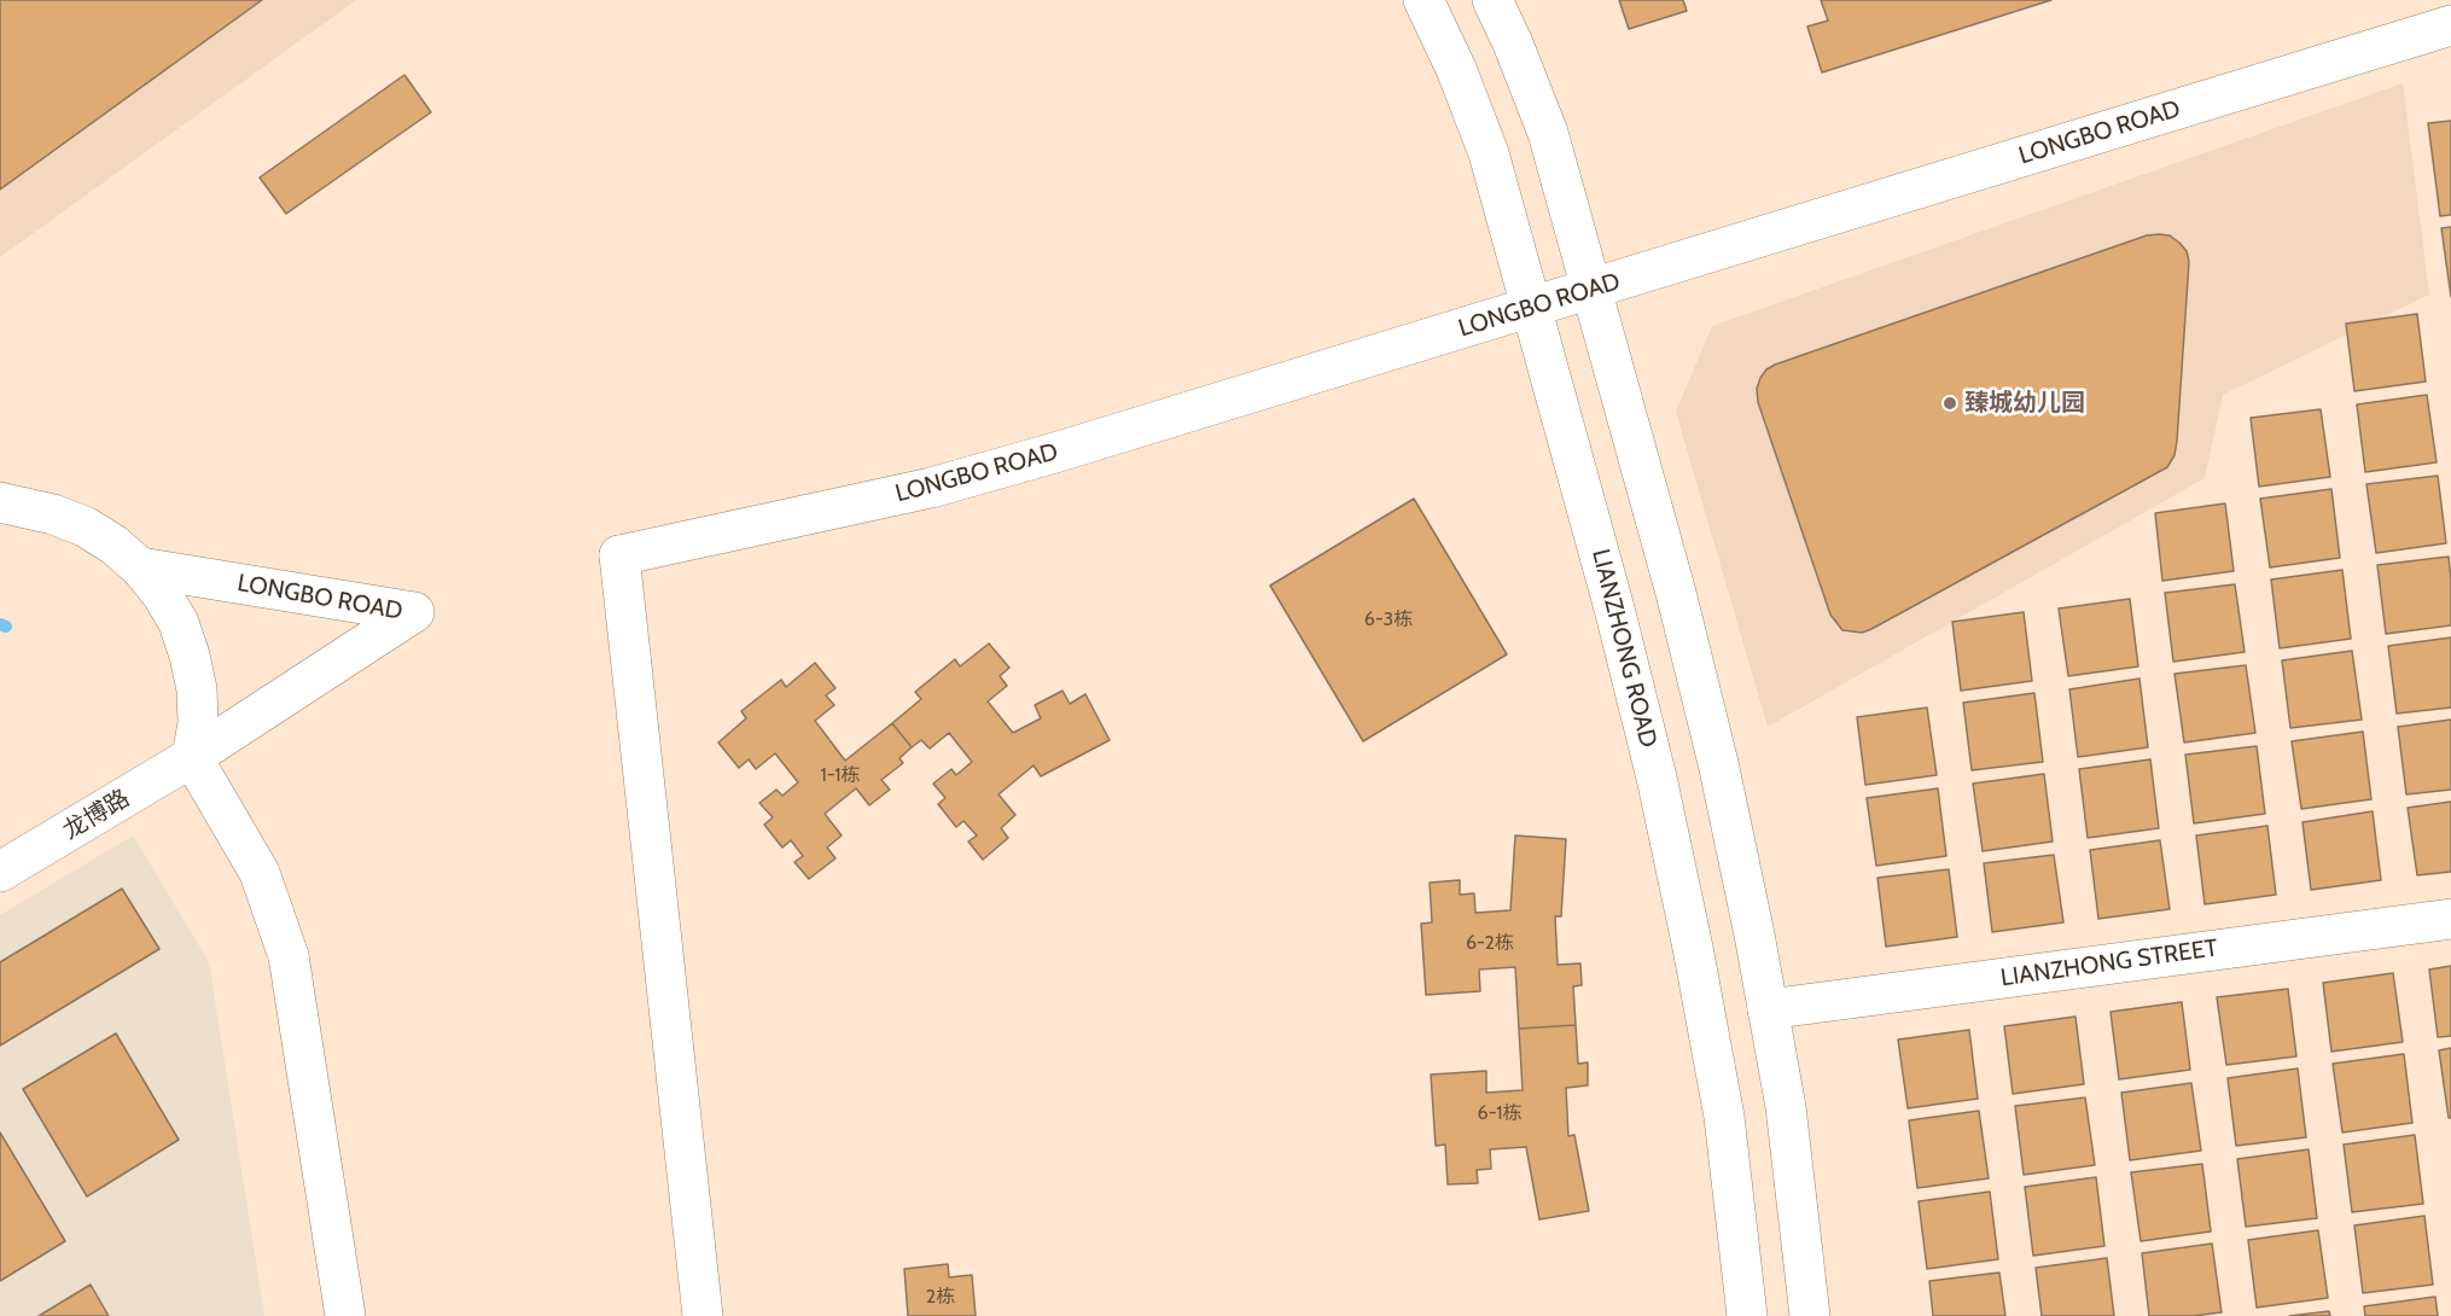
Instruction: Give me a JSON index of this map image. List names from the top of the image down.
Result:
{
  "streets": {
    "street": [
      "LONGBO ROAD",
      "LIANZHONG ROAD",
      "龙博路",
      "LIANZHONG STREET"
    ]
  },
  "crossings": [
    ["LONGBO ROAD", "LIANZHONG ROAD"],
    ["LONGBO ROAD", "龙博路"]
  ],
  "places": ["臻城幼儿园"],
  "house_numbers": [
    "6-3栋",
    "1-1栋",
    "6-2栋",
    "6-1栋",
    "2栋"
  ]
}
